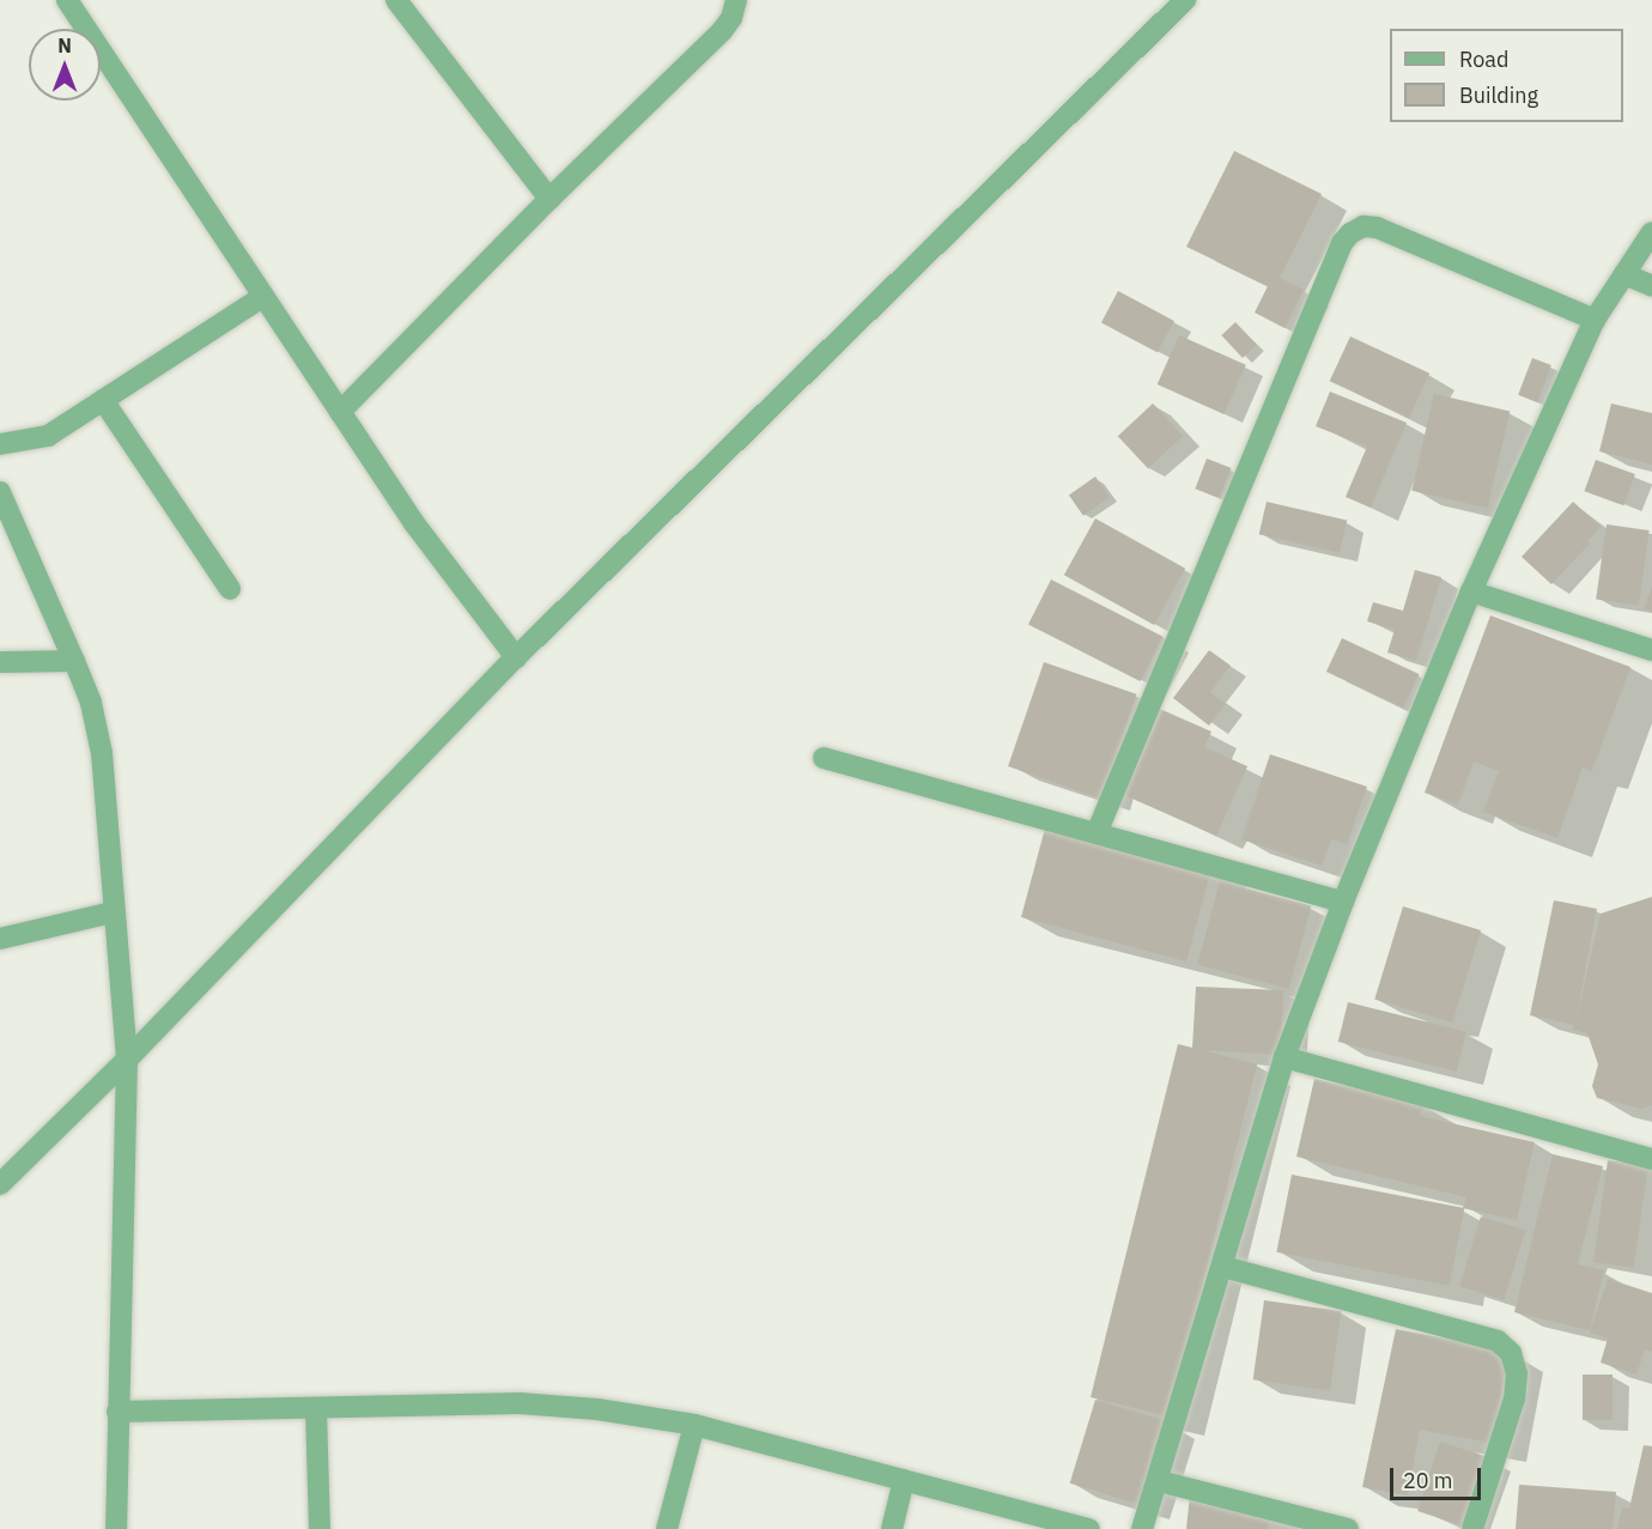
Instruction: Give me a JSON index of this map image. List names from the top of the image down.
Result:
{
  "legend": ["Road", "Building"],
  "scale_bar": "20 m",
  "north": "top"
}
